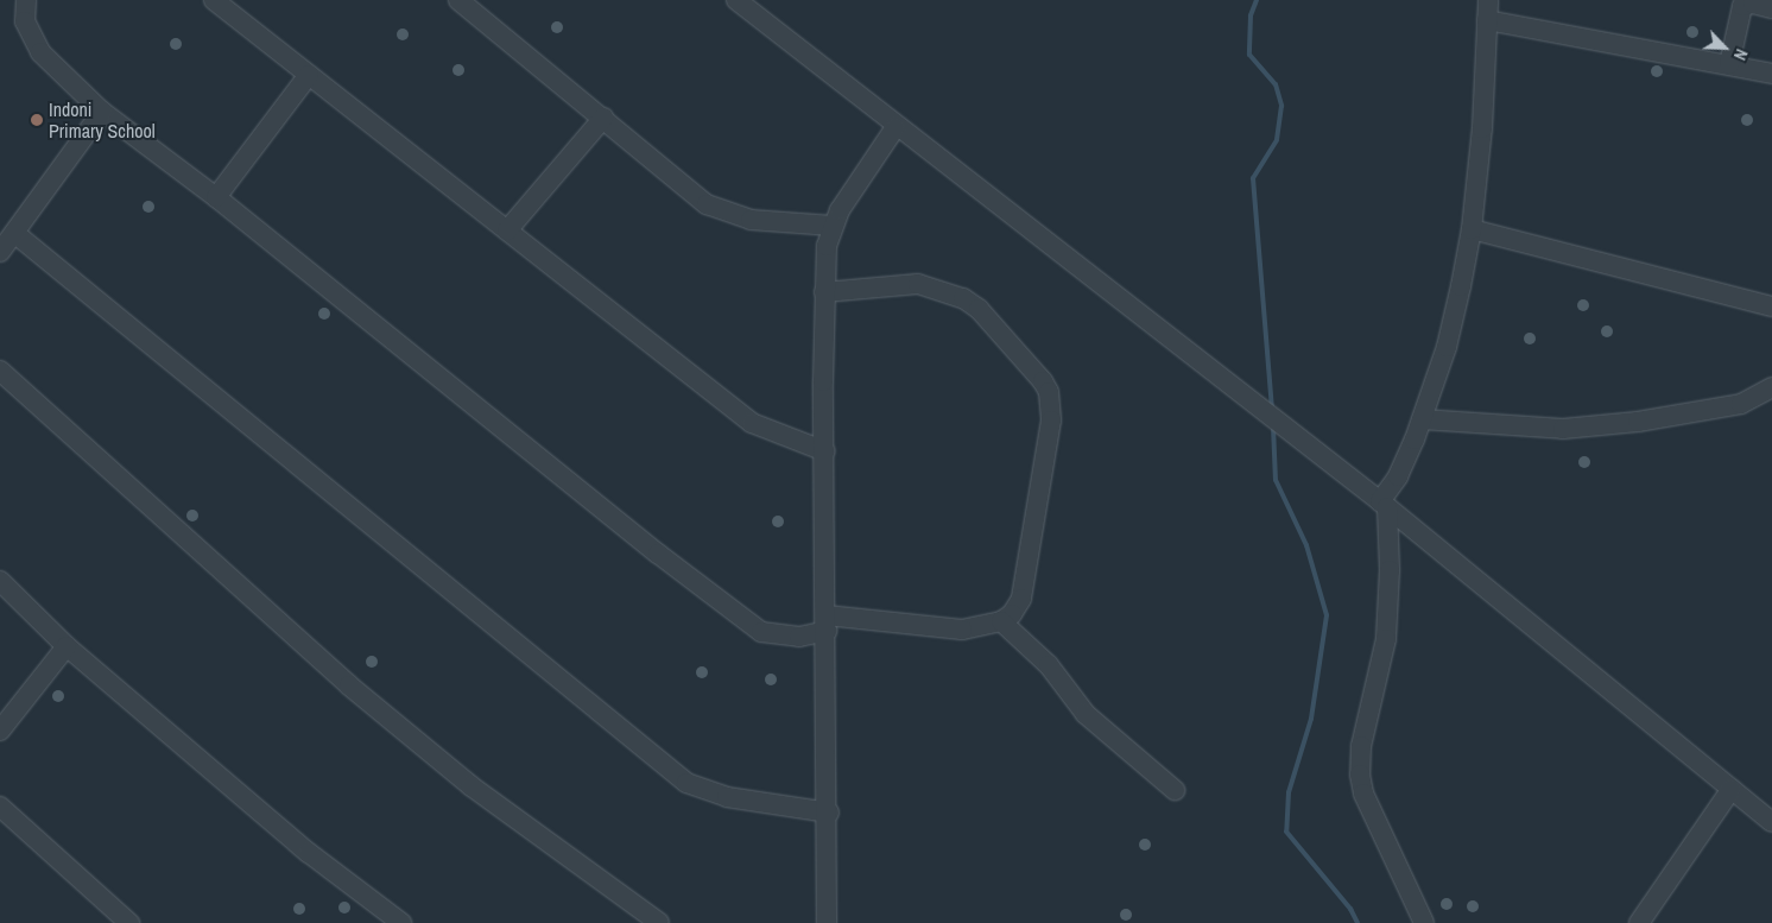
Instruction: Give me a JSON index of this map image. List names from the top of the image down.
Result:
{
  "places": ["Indoni Primary School"],
  "north": "bottom right"
}
